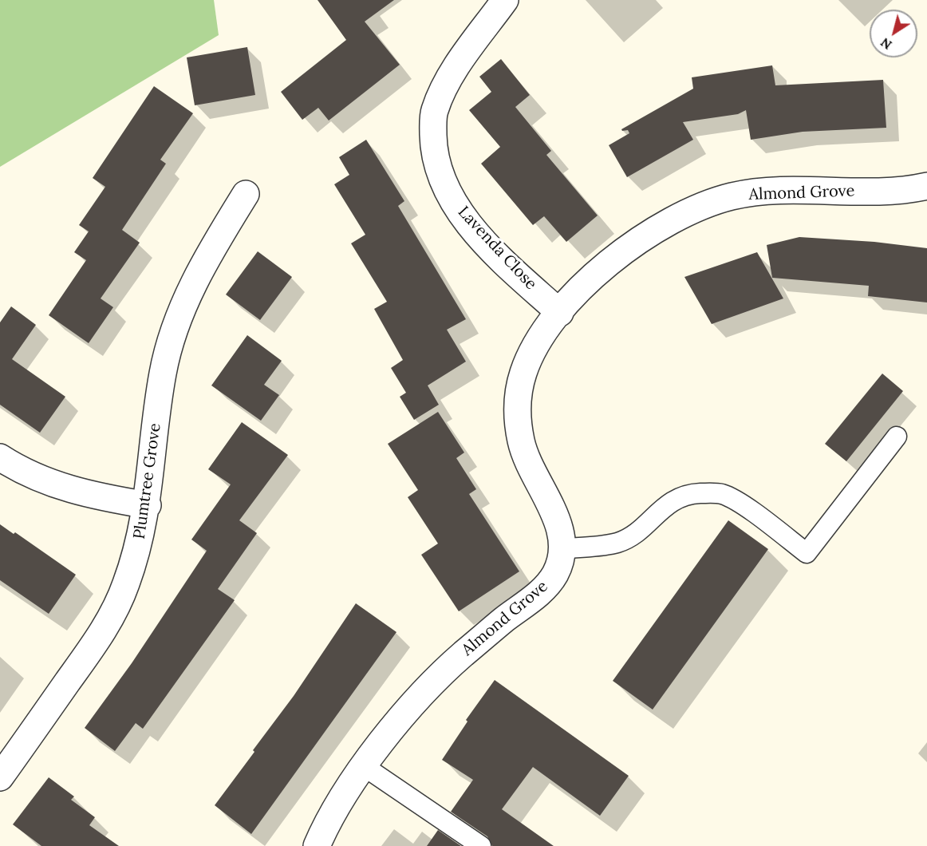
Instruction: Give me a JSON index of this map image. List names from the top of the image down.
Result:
{
  "streets": {
    "street": ["Almond Grove", "Lavenda Close", "Plumtree Grove"]
  },
  "crossings": [
    ["Almond Grove", "Lavenda Close"]
  ],
  "north": "bottom left"
}
